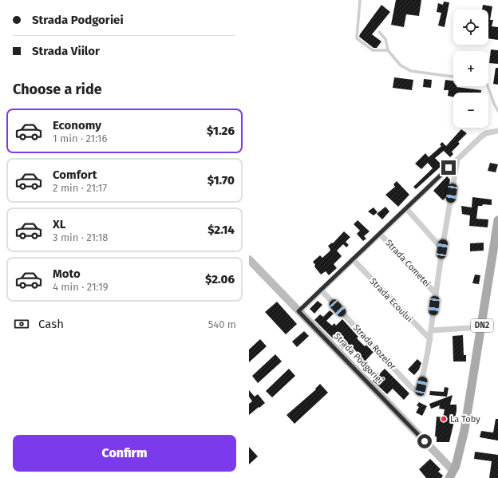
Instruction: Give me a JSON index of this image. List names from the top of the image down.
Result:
{
  "streets": {
    "main road": ["DN2"],
    "street": [
      "Strada Cometei",
      "Strada Ecoului",
      "Strada Rozelor",
      "Strada Podgoriei"
    ]
  },
  "crossings": [
    ["Strada Ecoului", "Strada Rozelor"],
    ["DN2", "Strada Podgoriei"]
  ],
  "places": ["La Toby"],
  "page": {
    "banner": ["Strada Podgoriei", "Strada Viilor"],
    "map_buttons": ["+", "−"],
    "heading": "Choose a ride",
    "list": [
      {
        "name": "Economy",
        "note": "1 min · 21:16",
        "value": "$1.26"
      },
      {
        "name": "Comfort",
        "note": "2 min · 21:17",
        "value": "$1.70"
      },
      {
        "name": "XL",
        "note": "3 min · 21:18",
        "value": "$2.14"
      },
      {
        "name": "Moto",
        "note": "4 min · 21:19",
        "value": "$2.06"
      }
    ],
    "pay": ["Cash", "540 m"],
    "buttons": "Confirm"
  }
}
